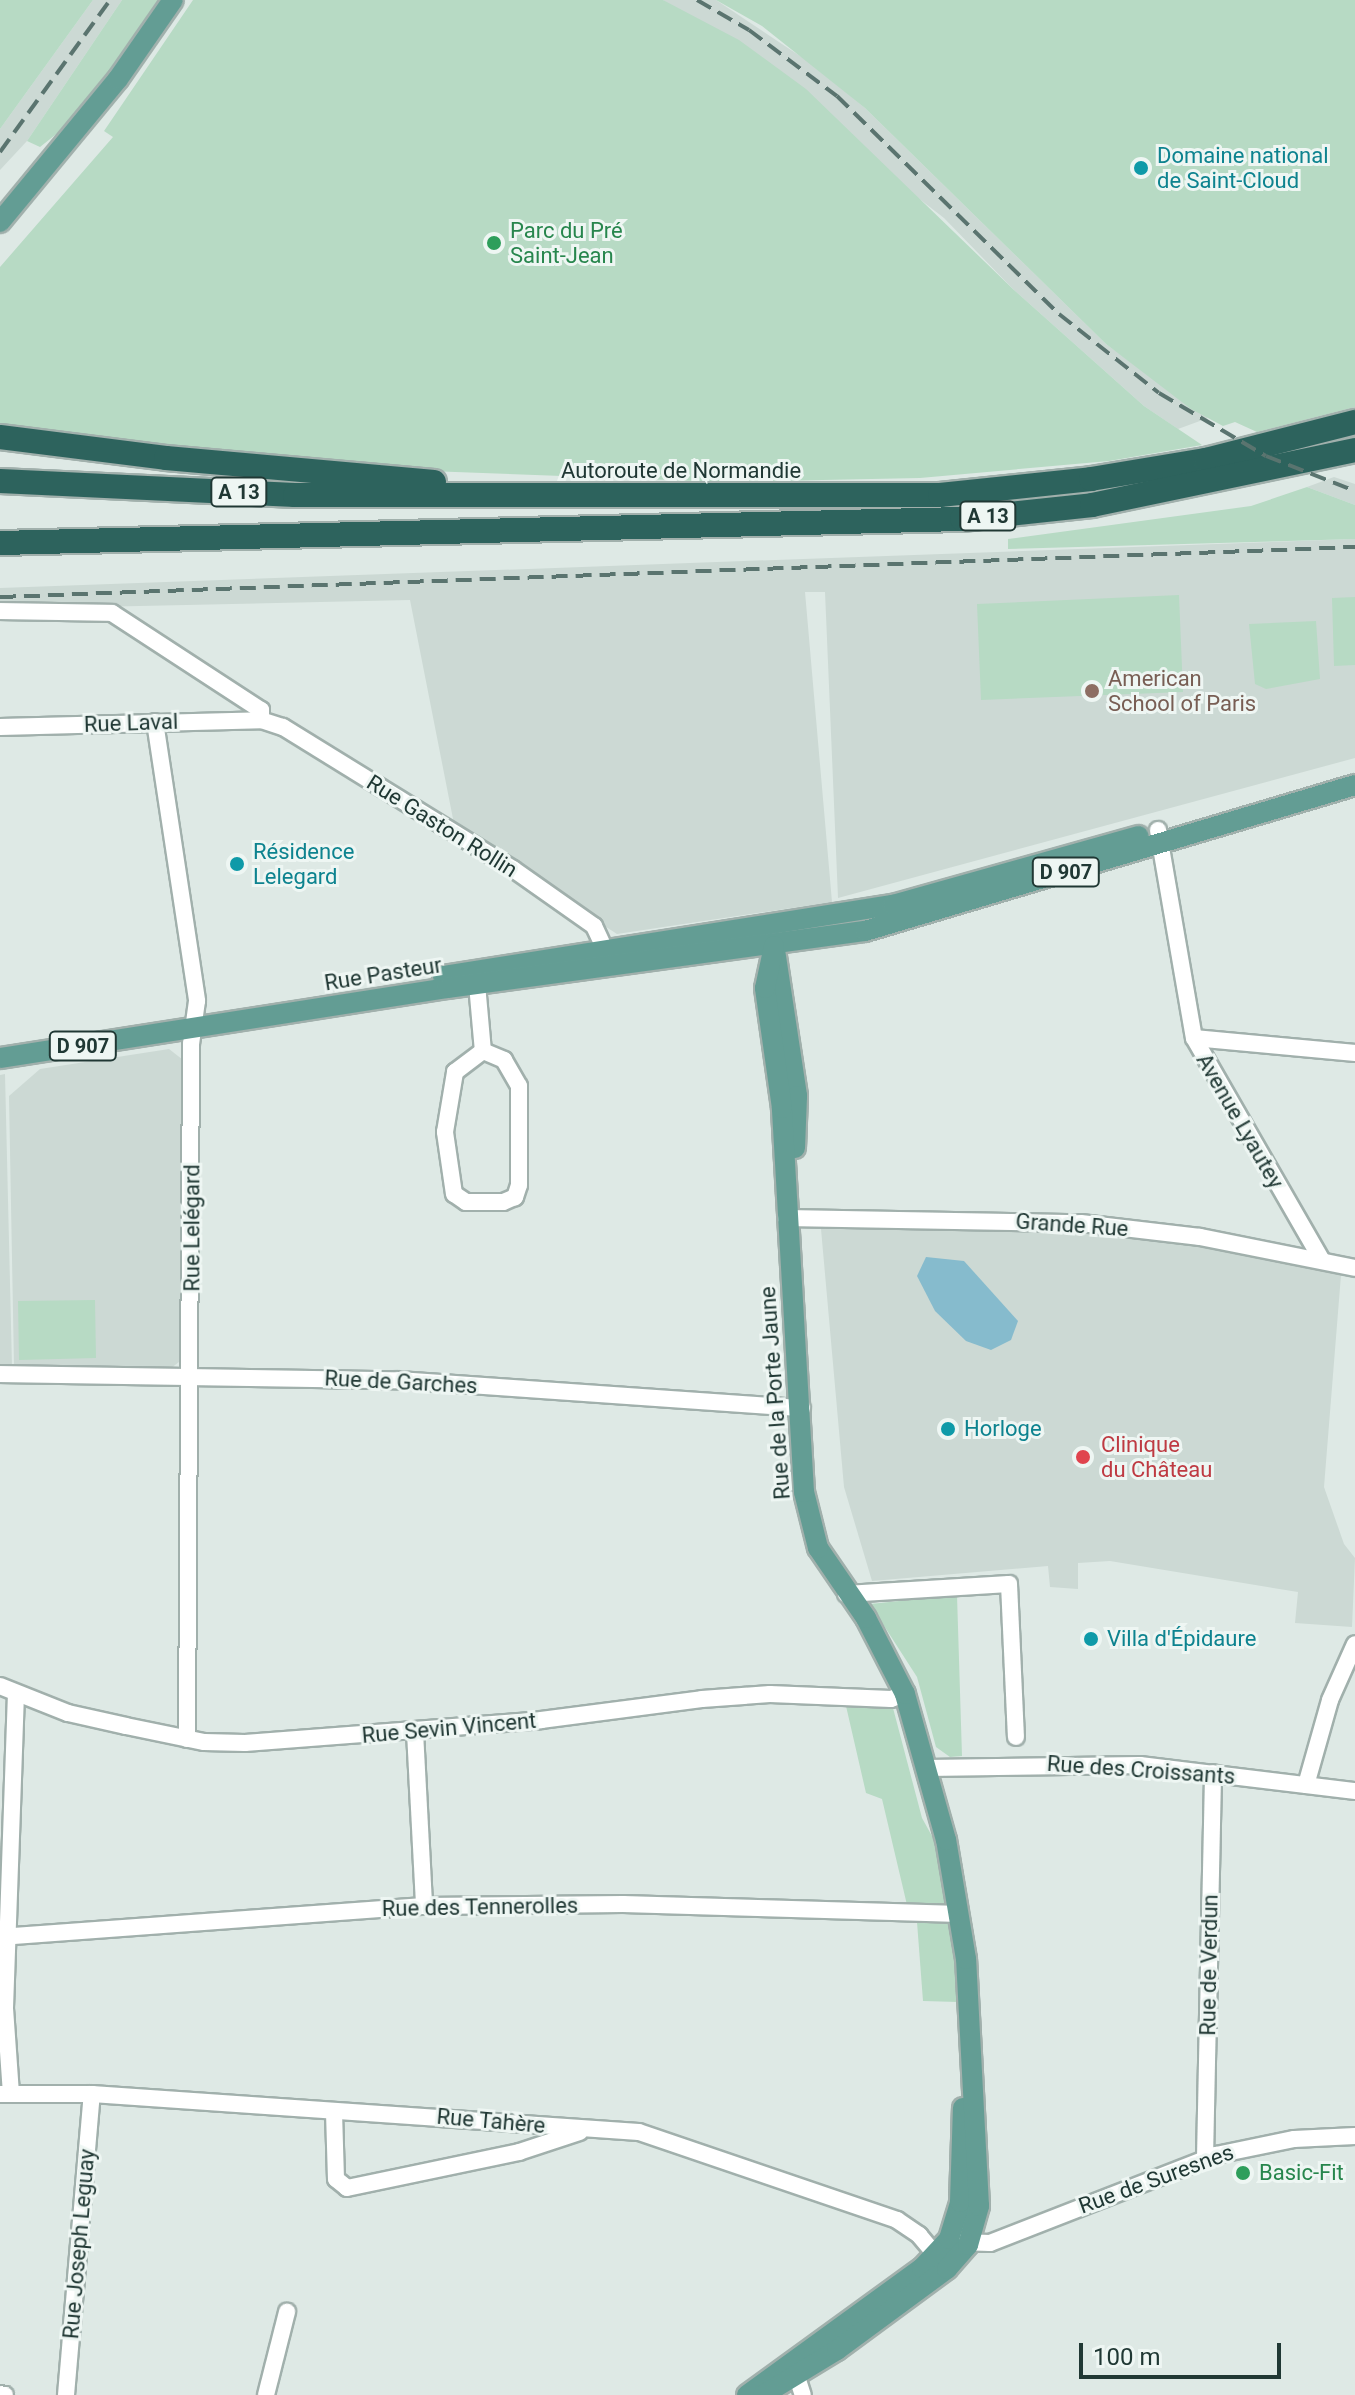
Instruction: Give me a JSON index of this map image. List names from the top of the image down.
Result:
{
  "streets": {
    "highway": ["Autoroute de Normandie", "A 13"],
    "main road": ["D 907", "Rue Pasteur", "Rue de la Porte Jaune"],
    "street": [
      "Rue Laval",
      "Rue Gaston Rollin",
      "Avenue Lyautey",
      "Grande Rue",
      "Rue Lelégard",
      "Rue de Garches",
      "Rue Sevin Vincent",
      "Rue des Croissants",
      "Rue des Tennerolles",
      "Rue de Verdun",
      "Rue Tahère",
      "Rue de Suresnes",
      "Rue Joseph Leguay"
    ]
  },
  "crossings": [
    ["Rue Laval", "Rue Gaston Rollin"],
    ["Rue Laval", "Rue Lelégard"],
    ["Rue Gaston Rollin", "Rue Pasteur"],
    ["D 907", "Rue Pasteur"],
    ["D 907", "Avenue Lyautey"],
    ["D 907", "Rue de la Porte Jaune"],
    ["Rue Pasteur", "Rue Lelégard"],
    ["Rue Pasteur", "Rue de la Porte Jaune"],
    ["Avenue Lyautey", "Grande Rue"],
    ["Grande Rue", "Rue de la Porte Jaune"],
    ["Rue Lelégard", "Rue de Garches"],
    ["Rue Lelégard", "Rue Sevin Vincent"],
    ["Rue de Garches", "Rue de la Porte Jaune"],
    ["Rue de la Porte Jaune", "Rue Sevin Vincent"],
    ["Rue de la Porte Jaune", "Rue des Croissants"],
    ["Rue de la Porte Jaune", "Rue des Tennerolles"],
    ["Rue de la Porte Jaune", "Rue Tahère"],
    ["Rue de la Porte Jaune", "Rue de Suresnes"],
    ["Rue des Croissants", "Rue de Verdun"],
    ["Rue de Verdun", "Rue de Suresnes"],
    ["Rue Tahère", "Rue de Suresnes"],
    ["Rue Tahère", "Rue Joseph Leguay"]
  ],
  "places": [
    "Domaine national de Saint-Cloud",
    "Parc du Pré Saint-Jean",
    "American School of Paris",
    "Résidence Lelegard",
    "Horloge",
    "Clinique du Château",
    "Villa d'Épidaure",
    "Basic-Fit"
  ],
  "scale_bar": "100 m"
}
